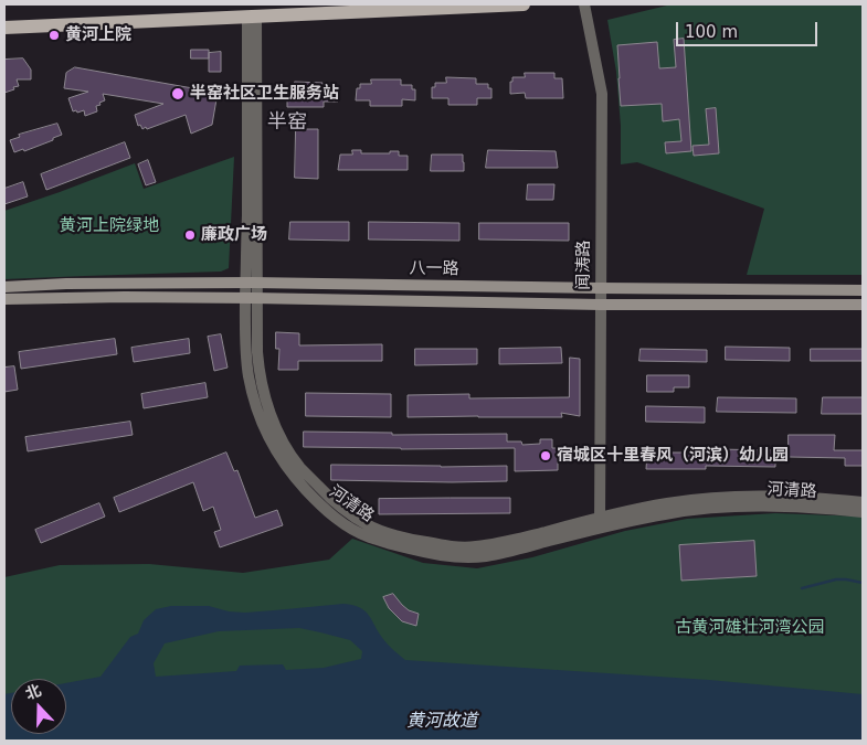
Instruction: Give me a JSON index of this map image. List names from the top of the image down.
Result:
{
  "streets": {
    "main road": ["八一路"],
    "street": ["闻涛路", "河清路"]
  },
  "crossings": [
    ["闻涛路", "八一路"],
    ["闻涛路", "河清路"],
    ["八一路", "河清路"]
  ],
  "districts": ["半窑"],
  "water": ["黄河故道"],
  "parks": ["黄河上院绿地", "古黄河雄壮河湾公园"],
  "places": [
    "黄河上院",
    "半窑社区卫生服务站",
    "廉政广场",
    "宿城区十里春风（河滨）幼儿园"
  ],
  "scale_bar": "100 m",
  "north": "top"
}
